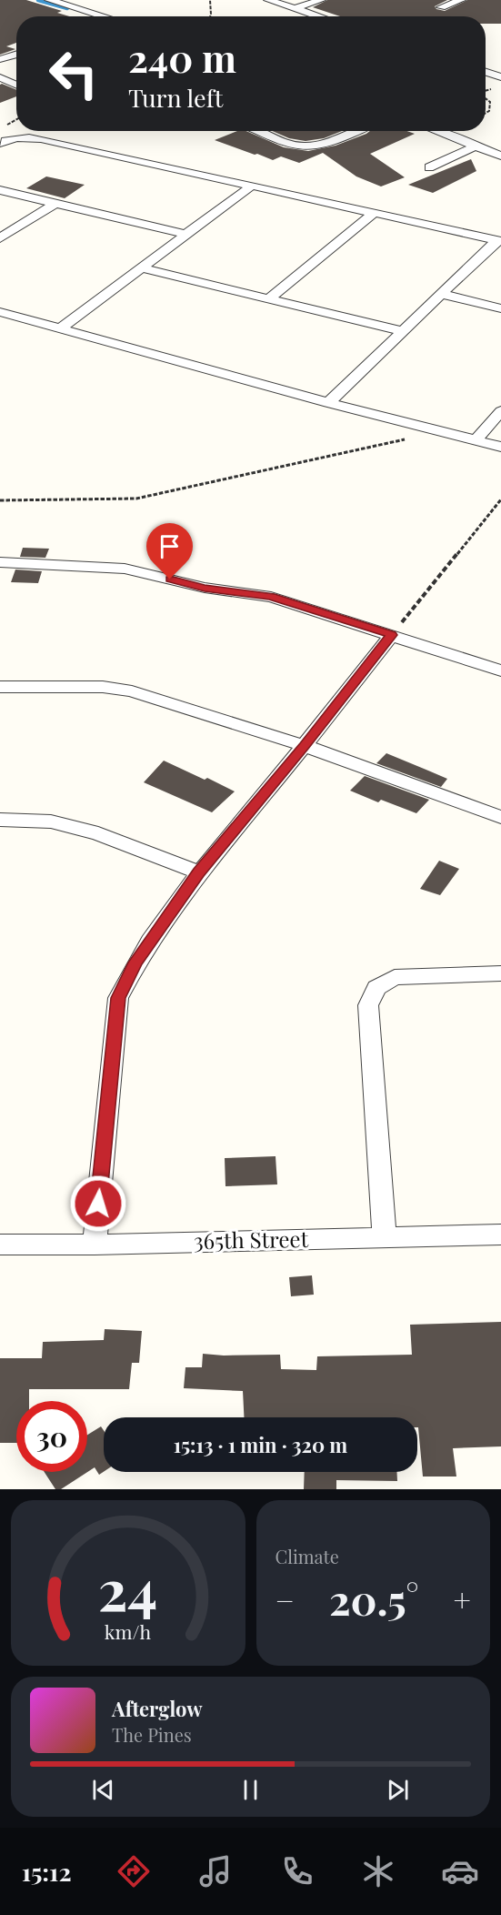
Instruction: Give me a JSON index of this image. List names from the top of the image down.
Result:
{
  "streets": {
    "street": ["365th Street"]
  },
  "page": {
    "turn": ["240 m", "Turn left"],
    "limit": "30",
    "trip": "15:13 · 1 min · 320 m",
    "tile": "Climate",
    "heat": ["−", "20.5°", "+"],
    "song": ["Afterglow", "The Pines"],
    "tabs": "15:12",
    "gauge": ["24", "km/h"]
  }
}
